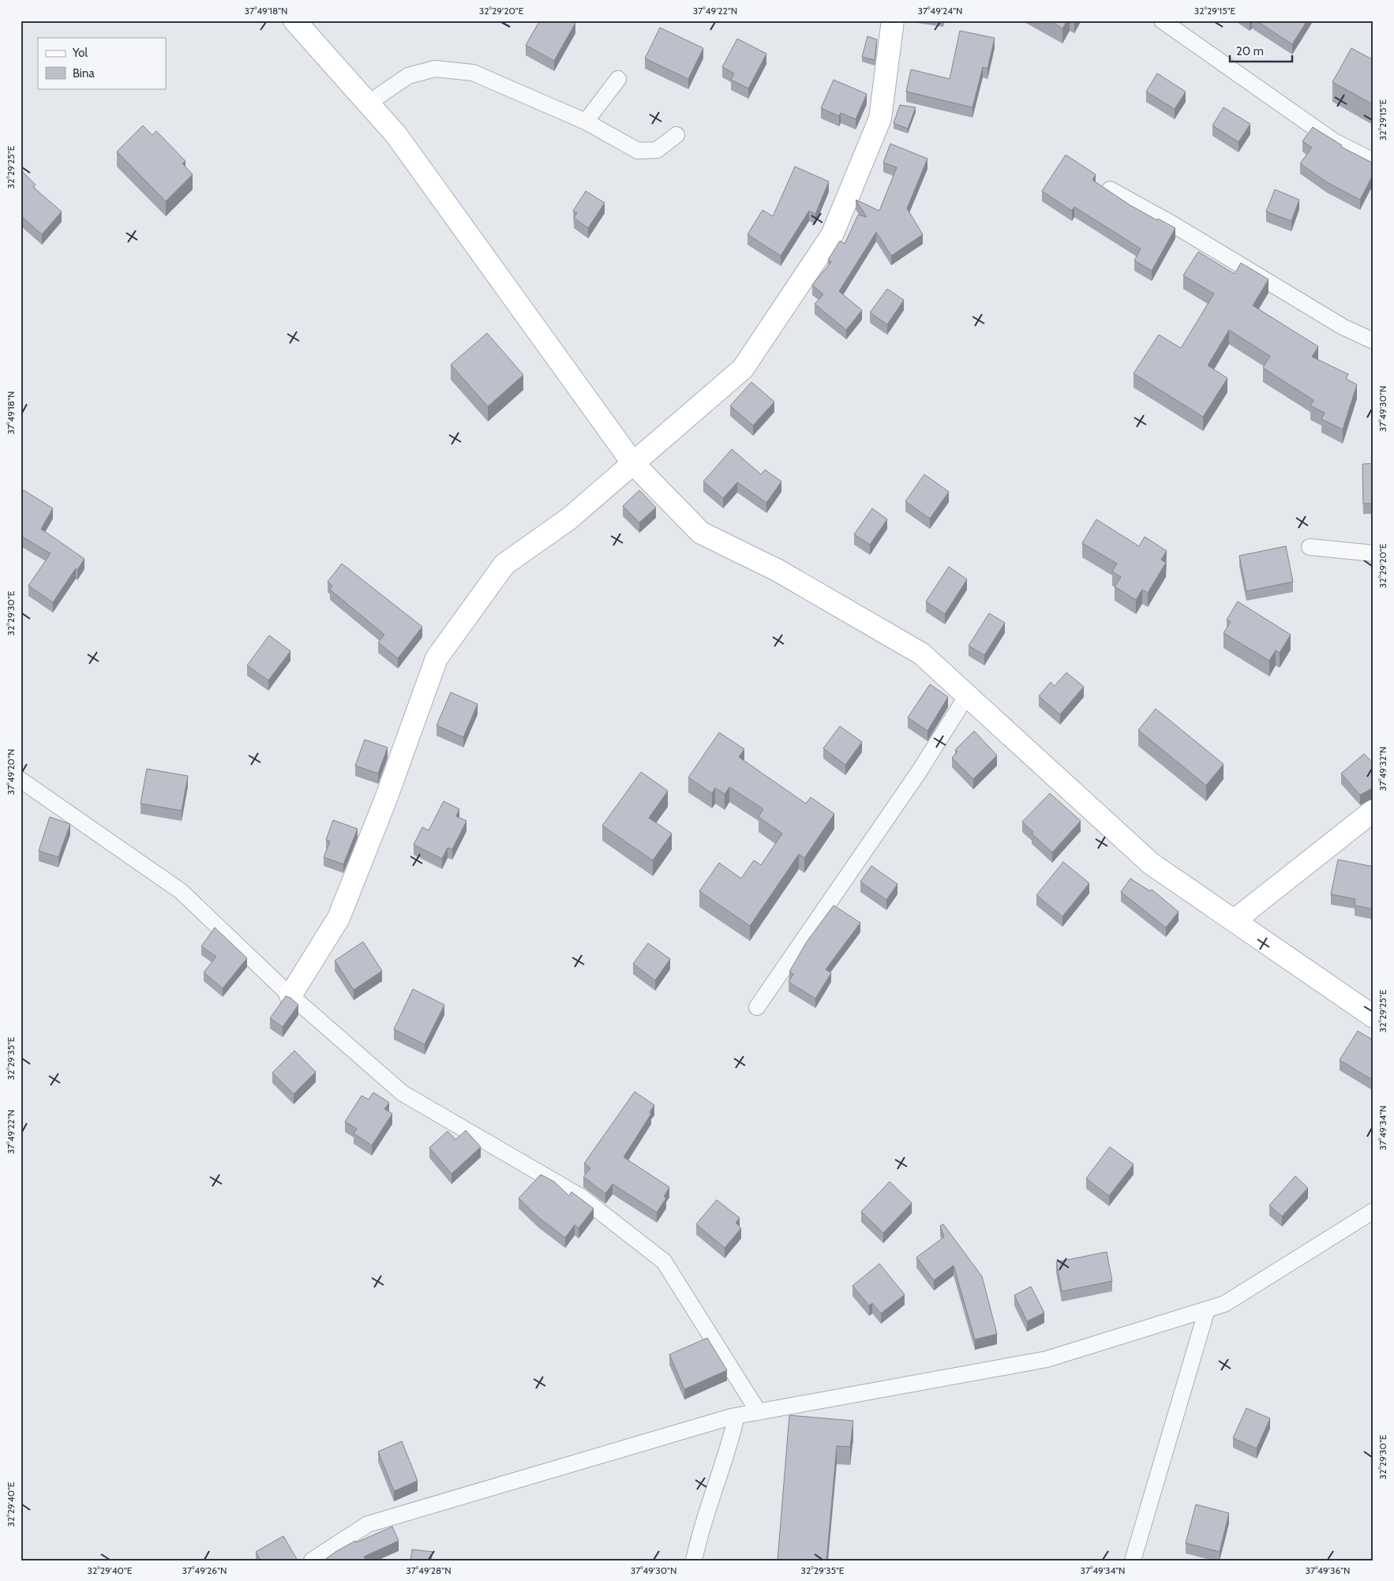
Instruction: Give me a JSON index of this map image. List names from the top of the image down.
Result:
{
  "legend": ["Yol", "Bina"],
  "scale_bar": "20 m",
  "coordinates": [
    "37°49'18\"N",
    "32°29'20\"E",
    "37°49'22\"N",
    "37°49'24\"N",
    "32°29'15\"E",
    "32°29'25\"E",
    "37°49'30\"N",
    "32°29'30\"E",
    "37°49'32\"N",
    "37°49'20\"N",
    "32°29'35\"E",
    "37°49'34\"N",
    "32°29'40\"E",
    "37°49'26\"N",
    "37°49'28\"N",
    "37°49'36\"N"
  ]
}
